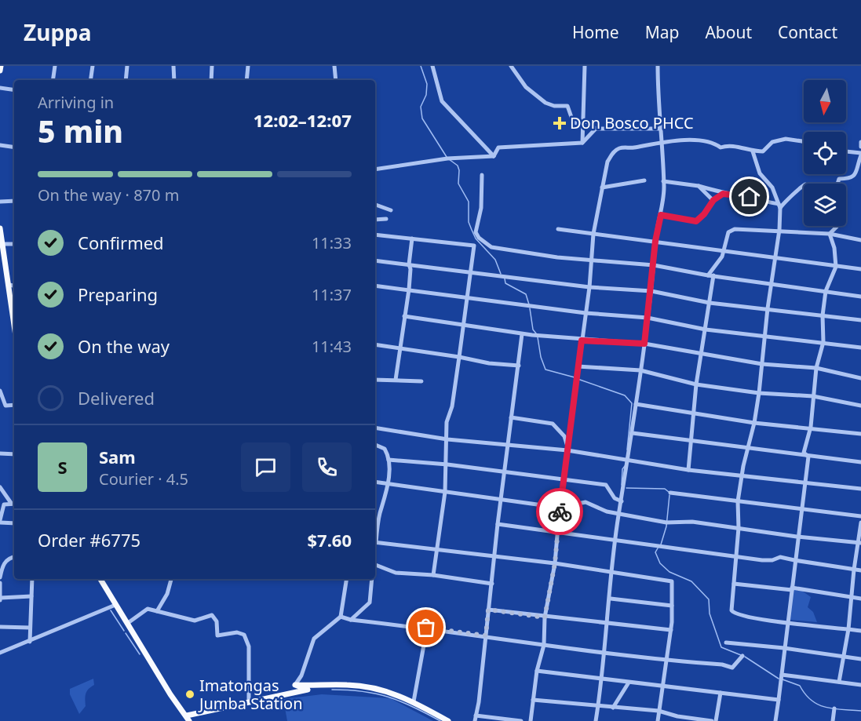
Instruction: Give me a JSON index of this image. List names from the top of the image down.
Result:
{
  "places": {
    "health": ["Don Bosco PHCC"],
    "other": ["Imatongas Jumba Station"]
  },
  "north": "bottom",
  "page": {
    "header": "Zuppa",
    "nav": [
      "Home",
      "Map",
      "About",
      "Contact"
    ],
    "heading": ["5 min", "Arriving in", "12:02–12:07"],
    "panel": [
      "Sam",
      "Courier · 4.5",
      "Order #6775",
      "$7.60"
    ],
    "bar": "On the way · 870 m",
    "list": [
      ["Confirmed", "11:33"],
      ["Preparing", "11:37"],
      ["On the way", "11:43"],
      "Delivered"
    ],
    "round": "S"
  }
}
